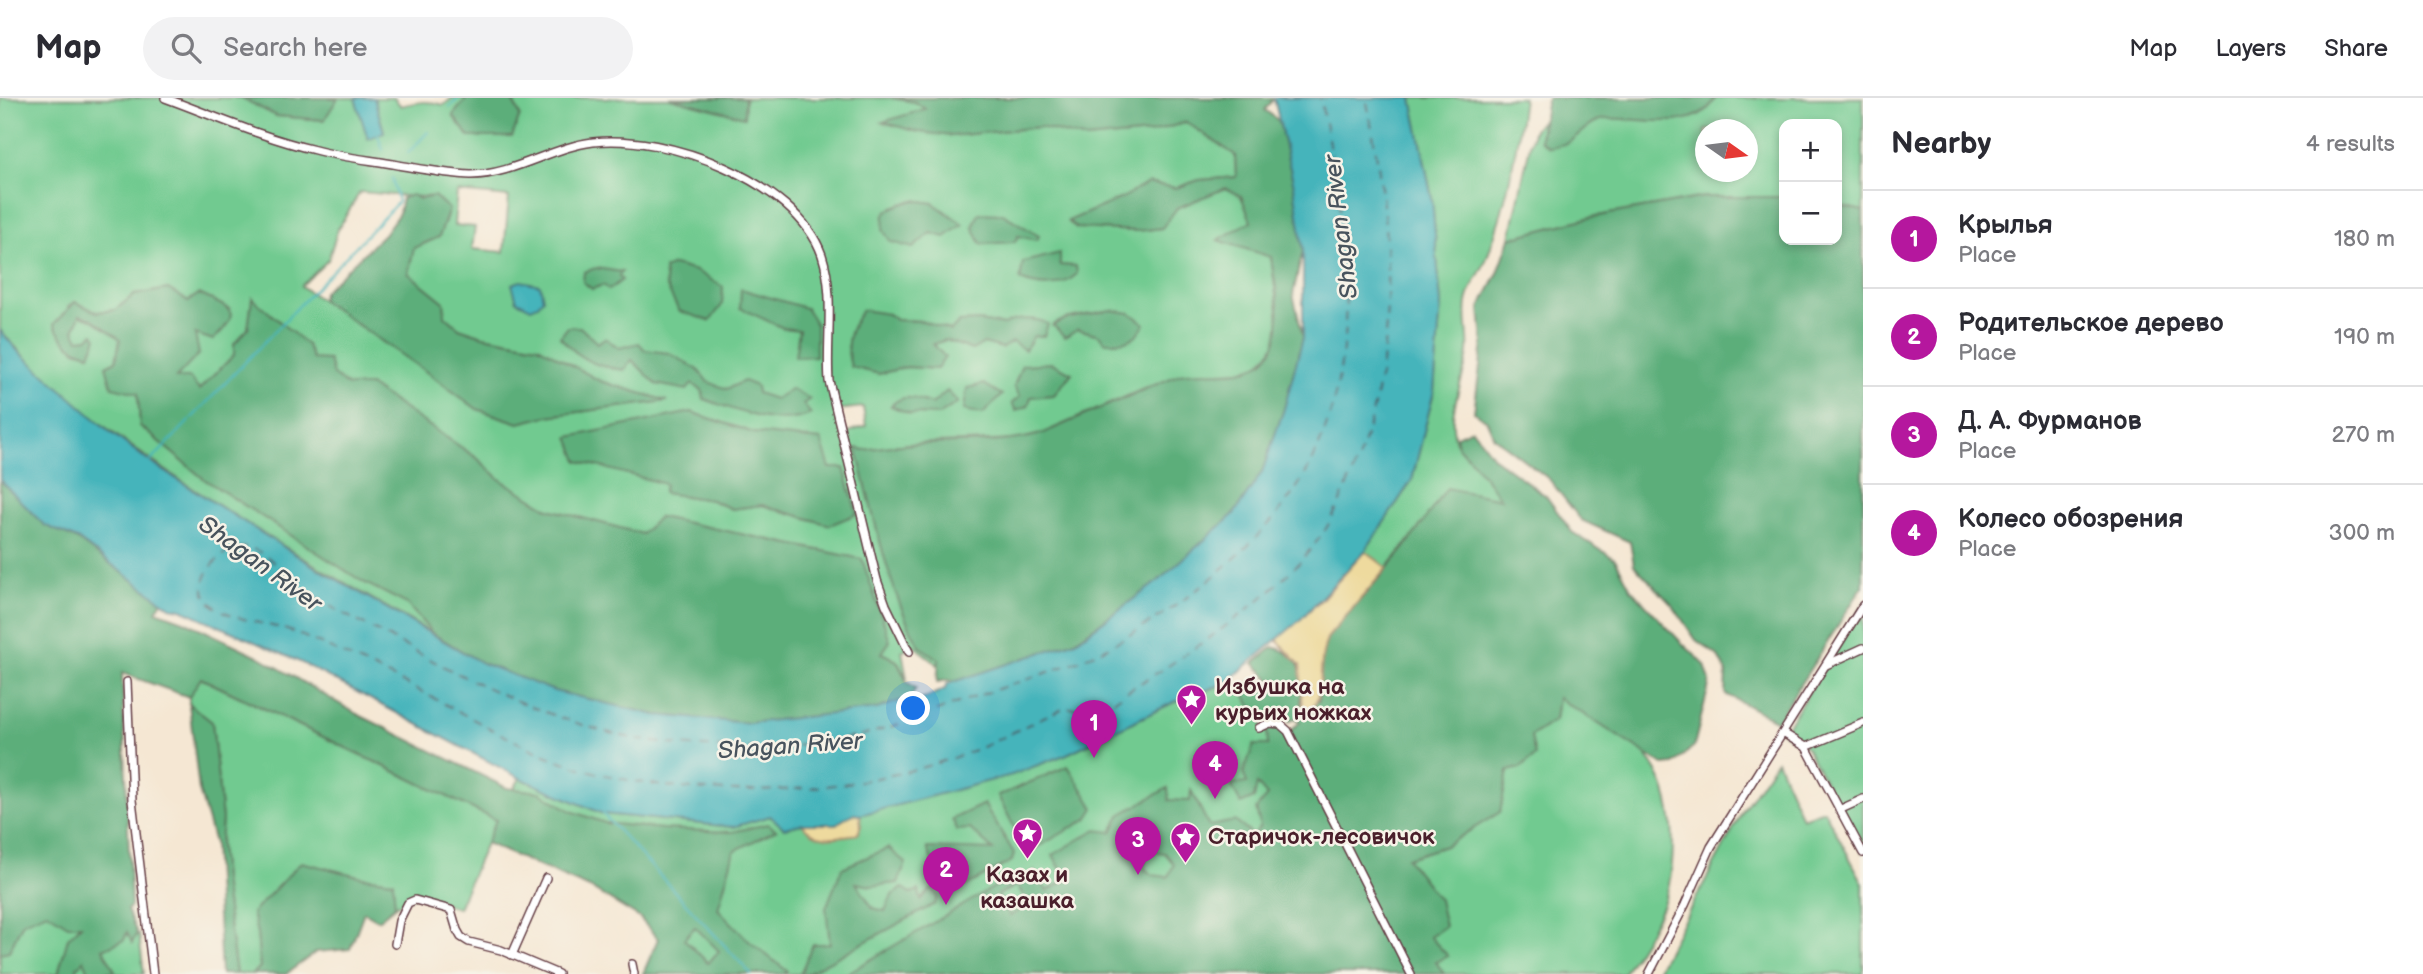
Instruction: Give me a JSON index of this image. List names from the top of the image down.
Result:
{
  "water": ["Shagan River"],
  "places": {
    "place": ["Избушка на курьих ножках", "Казах и казашка", "Старичок-лесовичок"]
  },
  "north": "right",
  "page": {
    "header": "Map",
    "search": "Search here",
    "nav": ["Map", "Layers", "Share"],
    "heading": ["Nearby", "4 results"],
    "map_buttons": ["+", "−"],
    "list": [
      {
        "mark": "1",
        "name": "Крылья",
        "note": "Place",
        "value": "180 m"
      },
      {
        "mark": "2",
        "name": "Родительское дерево",
        "note": "Place",
        "value": "190 m"
      },
      {
        "mark": "3",
        "name": "Д. А. Фурманов",
        "note": "Place",
        "value": "270 m"
      },
      {
        "mark": "4",
        "name": "Колесо обозрения",
        "note": "Place",
        "value": "300 m"
      }
    ],
    "pins": [
      "1",
      "4",
      "3",
      "2"
    ]
  }
}
